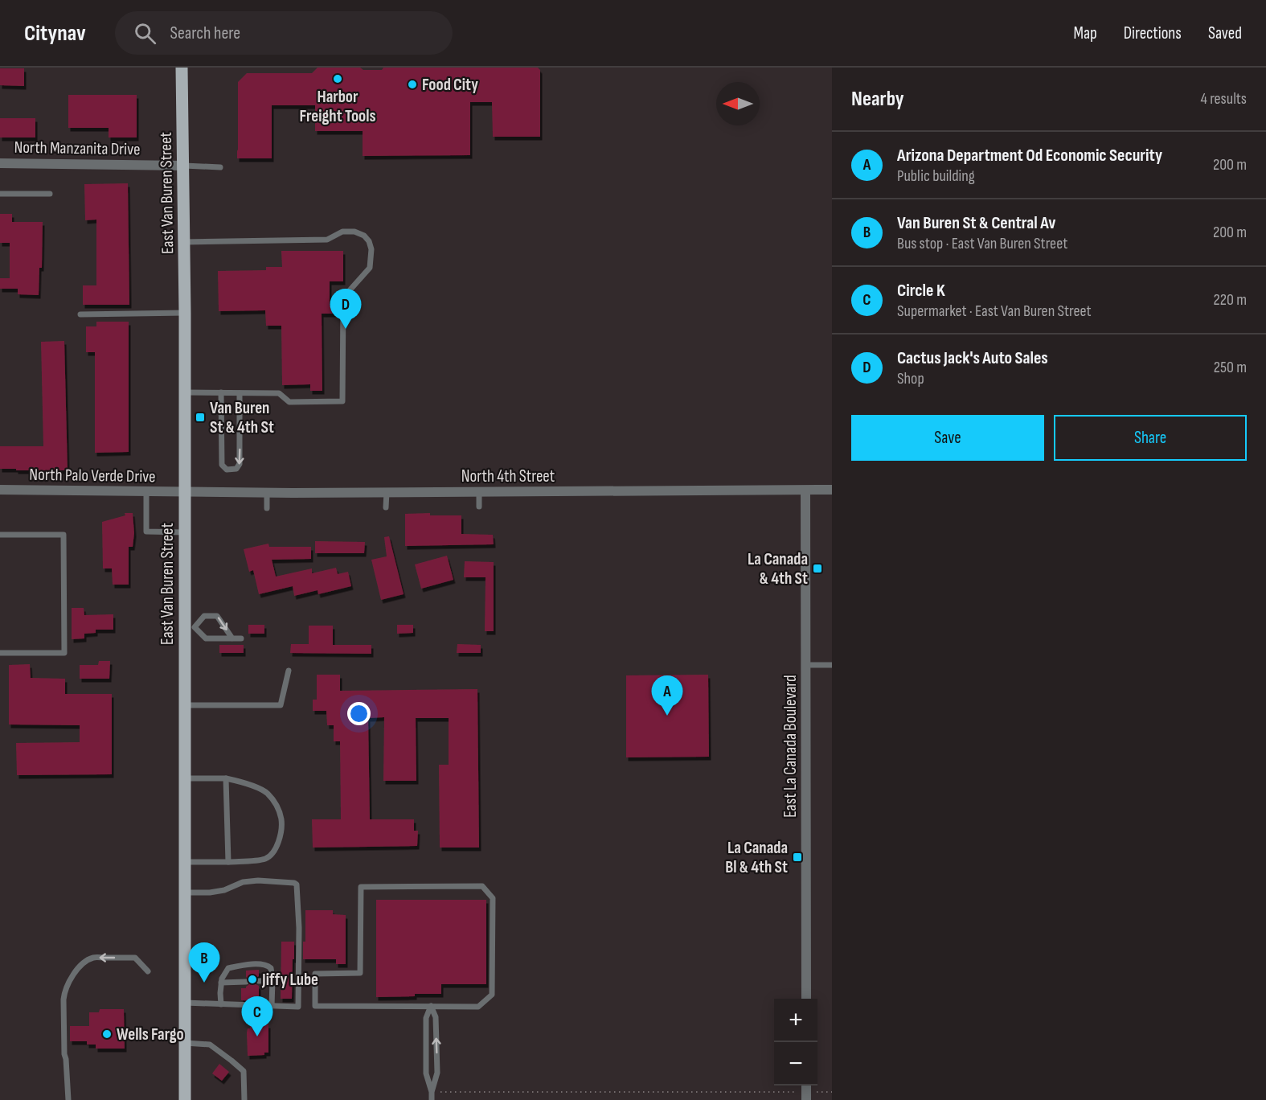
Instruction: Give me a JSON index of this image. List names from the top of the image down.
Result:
{
  "streets": {
    "main road": ["East Van Buren Street"],
    "street": [
      "North Manzanita Drive",
      "North Palo Verde Drive",
      "North 4th Street",
      "East La Canada Boulevard"
    ]
  },
  "crossings": [
    ["North Manzanita Drive", "East Van Buren Street"],
    ["East Van Buren Street", "North Palo Verde Drive"],
    ["East Van Buren Street", "North 4th Street"],
    ["North Palo Verde Drive", "North 4th Street"],
    ["North 4th Street", "East La Canada Boulevard"]
  ],
  "places": {
    "other": [
      "Harbor Freight Tools",
      "Food City",
      "Jiffy Lube",
      "Wells Fargo"
    ],
    "transit": ["Van Buren St & 4th St", "La Canada & 4th St", "La Canada Bl & 4th St"]
  },
  "north": "left",
  "page": {
    "header": "Citynav",
    "search": "Search here",
    "nav": ["Map", "Directions", "Saved"],
    "heading": ["Nearby", "4 results"],
    "list": [
      {
        "mark": "A",
        "name": "Arizona Department Od Economic Security",
        "note": "Public building",
        "value": "200 m"
      },
      {
        "mark": "B",
        "name": "Van Buren St & Central Av",
        "note": "Bus stop · East Van Buren Street",
        "value": "200 m"
      },
      {
        "mark": "C",
        "name": "Circle K",
        "note": "Supermarket · East Van Buren Street",
        "value": "220 m"
      },
      {
        "mark": "D",
        "name": "Cactus Jack's Auto Sales",
        "note": "Shop",
        "value": "250 m"
      }
    ],
    "pins": [
      "D",
      "A",
      "B",
      "C"
    ],
    "buttons": ["Save", "Share"],
    "map_buttons": ["+", "−"]
  }
}
